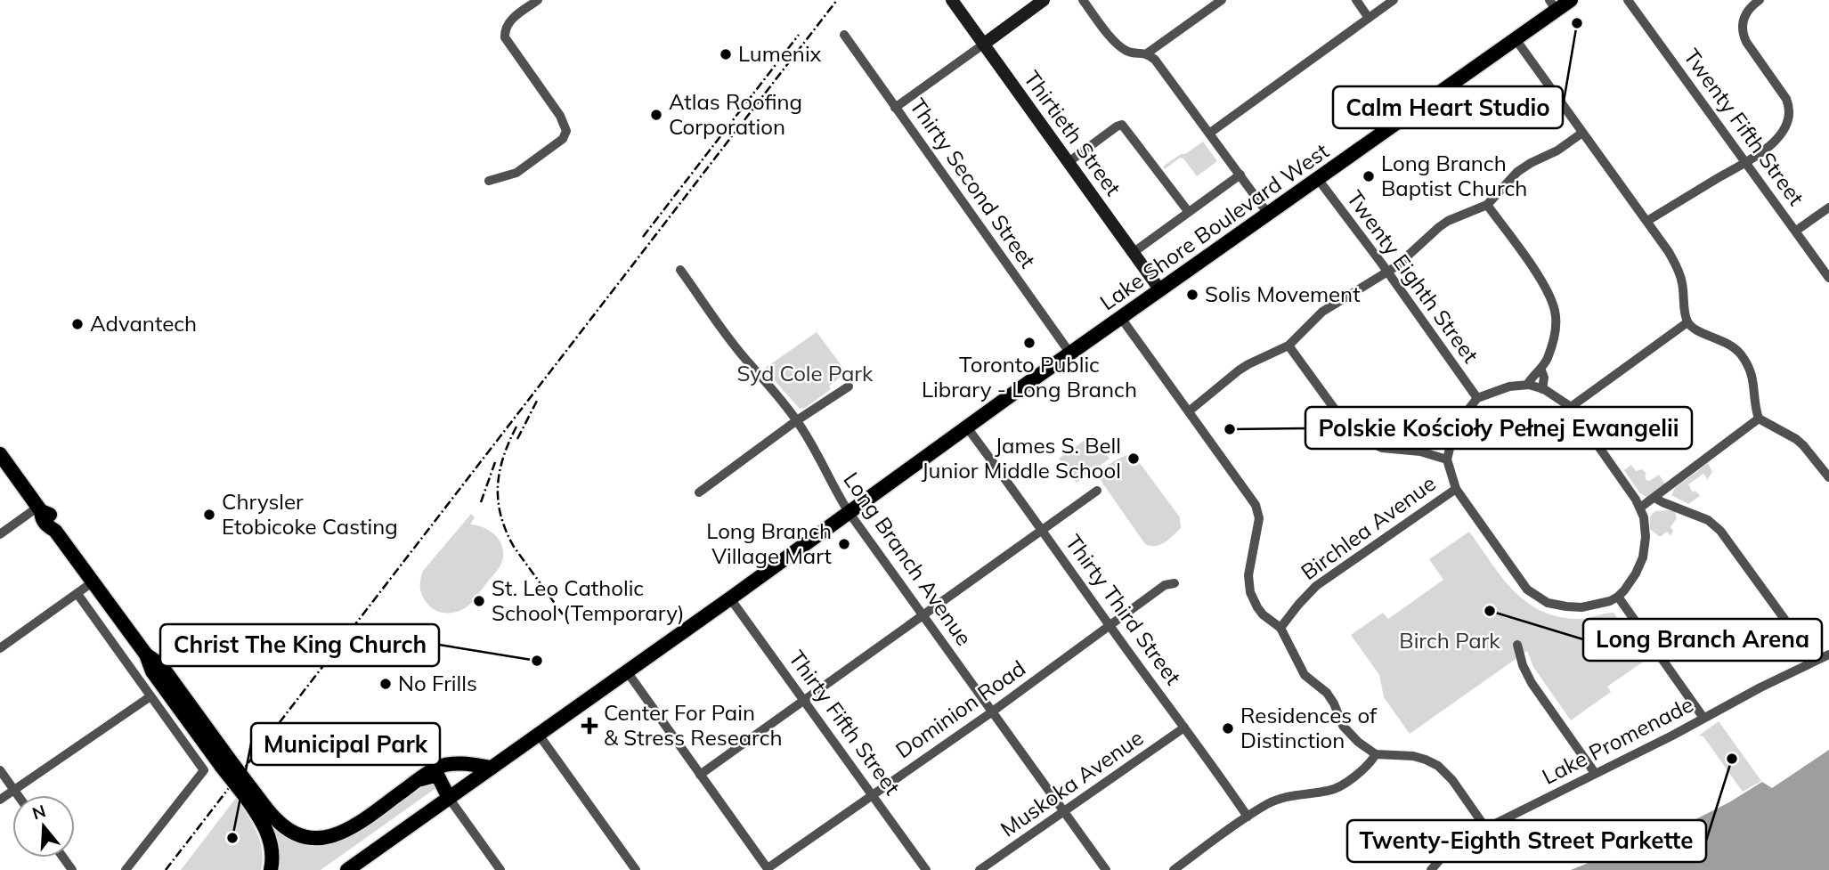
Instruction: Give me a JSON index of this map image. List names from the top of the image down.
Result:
{
  "streets": {
    "main road": ["Lake Shore Boulevard West"],
    "street": [
      "Twenty Fifth Street",
      "Thirtieth Street",
      "Thirty Second Street",
      "Twenty Eighth Street",
      "Birchlea Avenue",
      "Long Branch Avenue",
      "Thirty Third Street",
      "Dominion Road",
      "Thirty Fifth Street",
      "Lake Promenade",
      "Muskoka Avenue"
    ]
  },
  "crossings": [
    ["Thirtieth Street", "Lake Shore Boulevard West"],
    ["Thirty Second Street", "Lake Shore Boulevard West"],
    ["Lake Shore Boulevard West", "Twenty Eighth Street"],
    ["Lake Shore Boulevard West", "Long Branch Avenue"],
    ["Lake Shore Boulevard West", "Thirty Third Street"],
    ["Lake Shore Boulevard West", "Thirty Fifth Street"],
    ["Twenty Eighth Street", "Birchlea Avenue"],
    ["Long Branch Avenue", "Dominion Road"],
    ["Long Branch Avenue", "Muskoka Avenue"],
    ["Thirty Third Street", "Dominion Road"],
    ["Thirty Third Street", "Muskoka Avenue"],
    ["Dominion Road", "Thirty Fifth Street"]
  ],
  "parks": ["Syd Cole Park", "Birch Park"],
  "places": {
    "other": [
      "Calm Heart Studio",
      "Lumenix",
      "Atlas Roofing Corporation",
      "Long Branch Baptist Church",
      "Solis Movement",
      "Advantech",
      "Toronto Public Library - Long Branch",
      "Polskie Kościoły Pełnej Ewangelii",
      "James S. Bell Junior Middle School",
      "Chrysler Etobicoke Casting",
      "Long Branch Village Mart",
      "St. Leo Catholic School (Temporary)",
      "Long Branch Arena",
      "Christ The King Church",
      "No Frills",
      "Residences of Distinction",
      "Twenty-Eighth Street Parkette",
      "Municipal Park"
    ],
    "health": ["Center For Pain & Stress Research"]
  },
  "north": "top"
}
